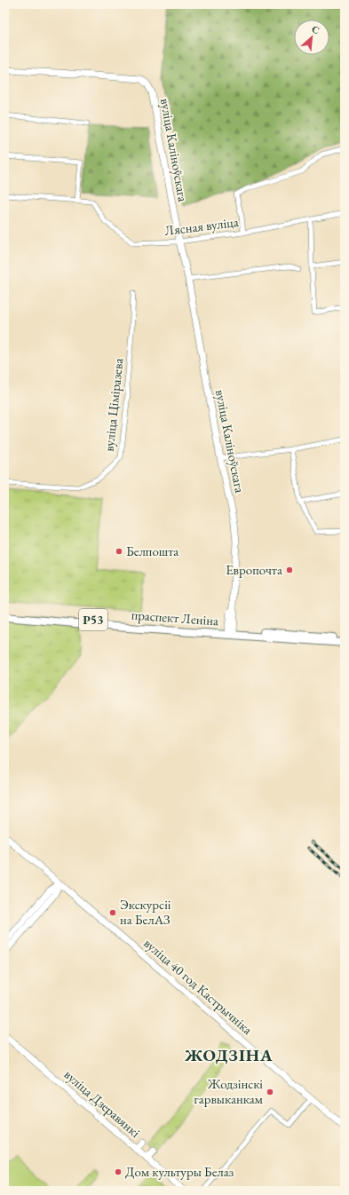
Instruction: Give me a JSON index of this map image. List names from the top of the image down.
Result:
{
  "streets": {
    "main road": ["праспект Леніна", "Р53"],
    "street": [
      "вуліца Каліноўскага",
      "Лясная вуліца",
      "вуліца Ціміразева",
      "вуліца 40 год Кастрычніка",
      "вуліца Дзеравянкі"
    ]
  },
  "crossings": [
    ["вуліца Каліноўскага", "Лясная вуліца"],
    ["вуліца Каліноўскага", "праспект Леніна"]
  ],
  "districts": ["ЖОДЗІНА"],
  "places": [
    "Белпошта",
    "Европочта",
    "Экскурсіі на БелАЗ",
    "Жодзінскі гарвыканкам",
    "Дом культуры Белаз"
  ],
  "north": "top right"
}
